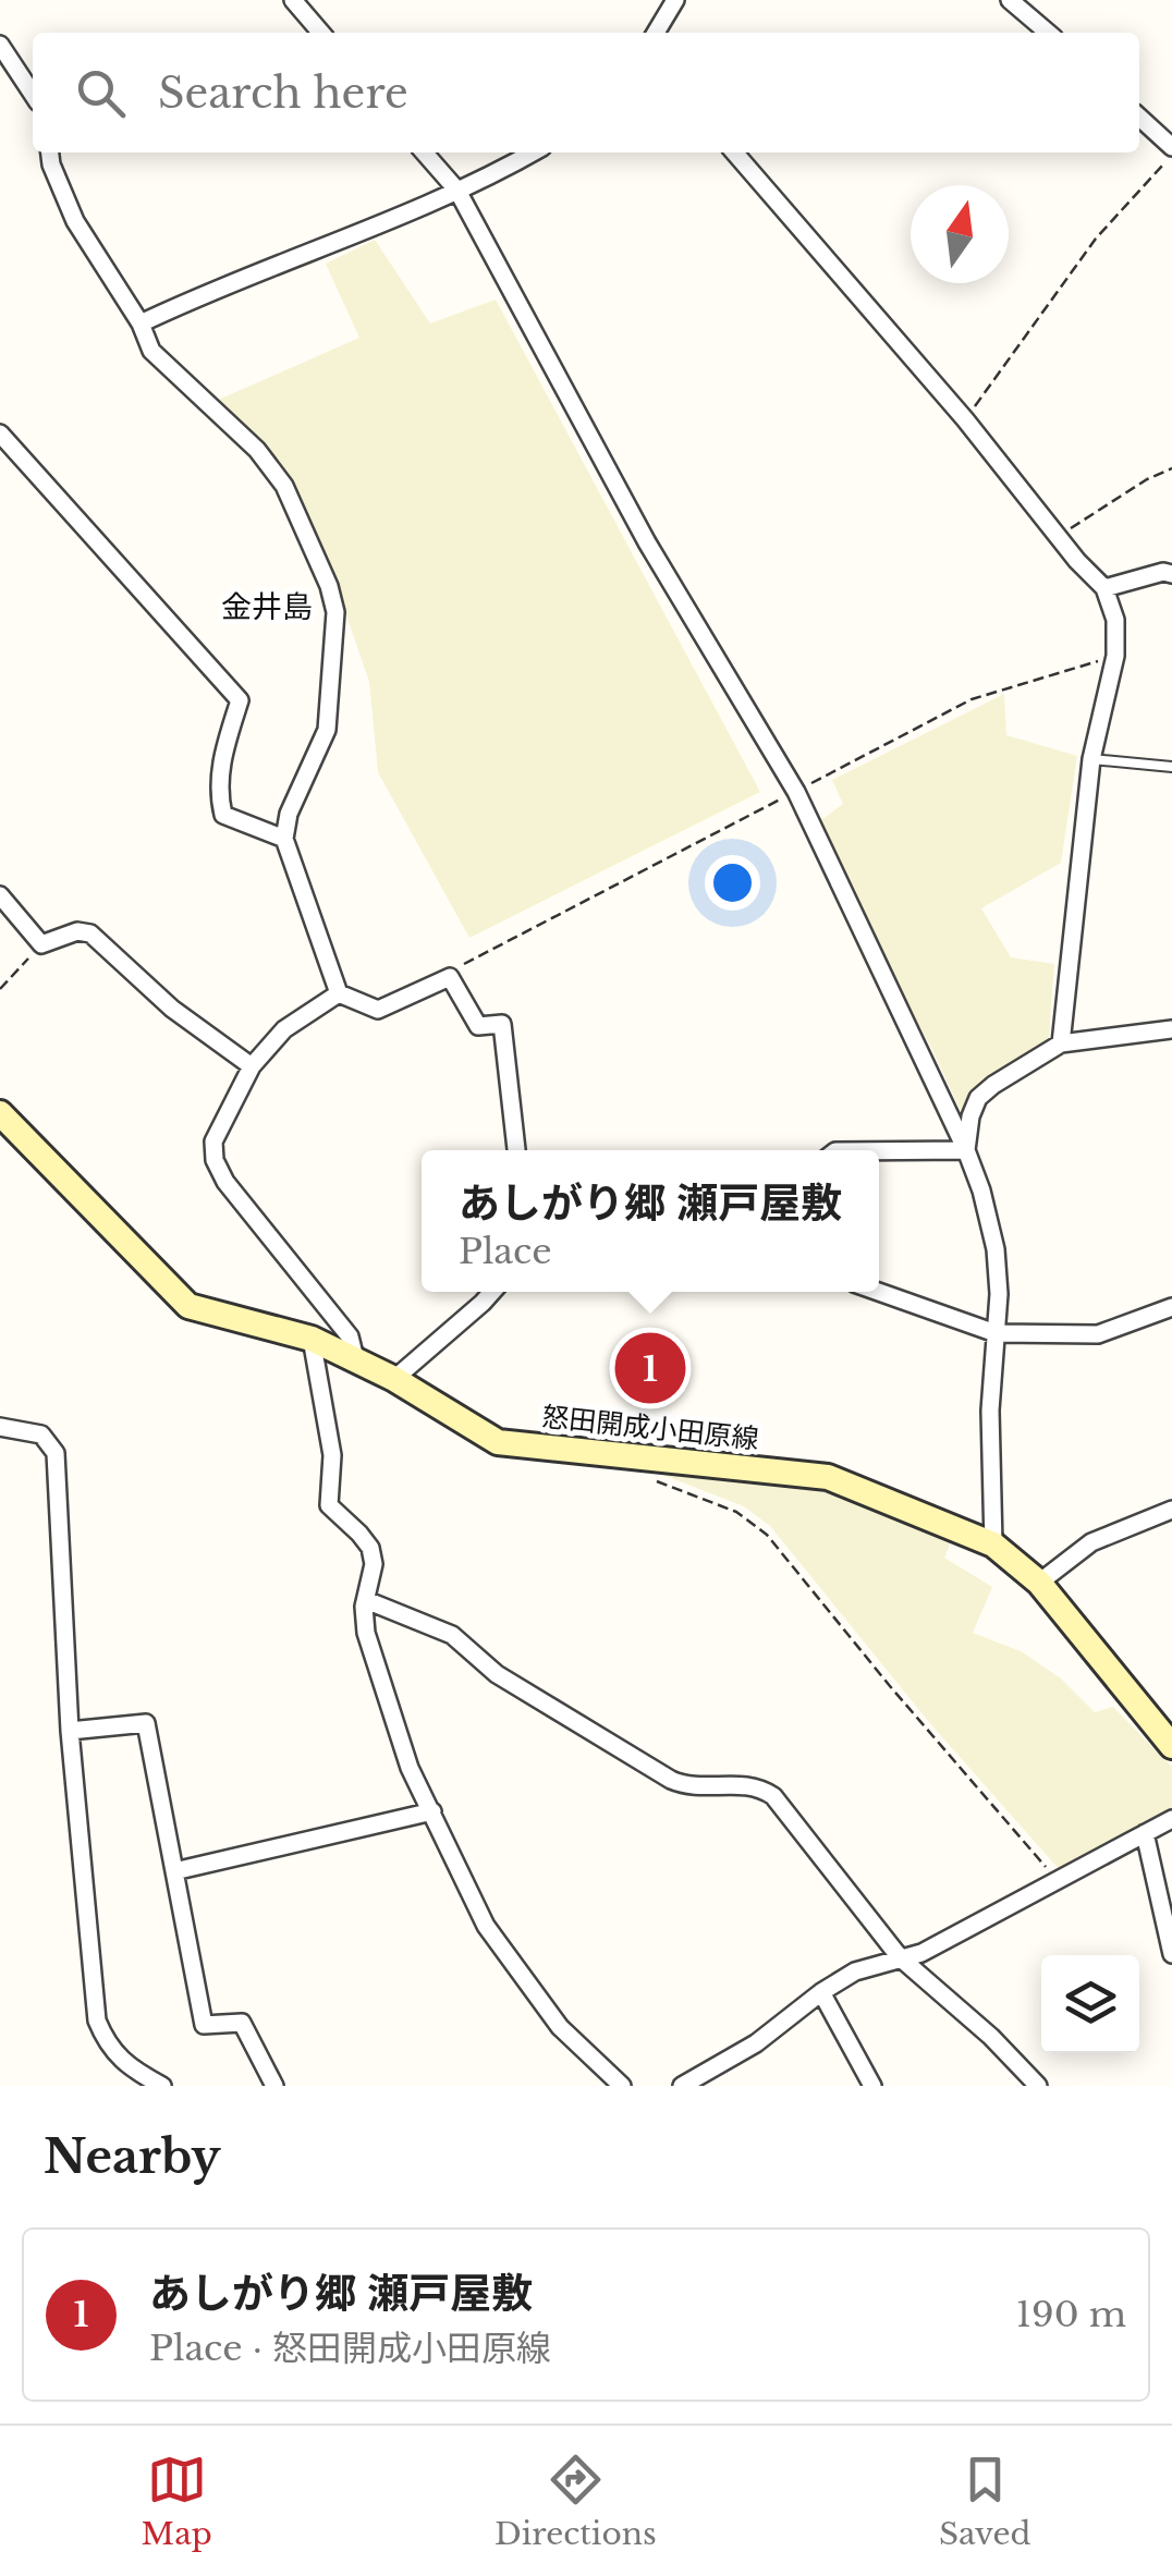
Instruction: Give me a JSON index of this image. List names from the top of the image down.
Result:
{
  "streets": {
    "main road": ["怒田開成小田原線"]
  },
  "districts": ["金井島"],
  "north": "top",
  "page": {
    "search": "Search here",
    "popup": ["あしがり郷 瀬戸屋敷", "Place"],
    "pins": "1",
    "heading": "Nearby",
    "list": [
      {
        "mark": "1",
        "name": "あしがり郷 瀬戸屋敷",
        "note": "Place · 怒田開成小田原線",
        "value": "190 m"
      }
    ],
    "nav": ["Map", "Directions", "Saved"]
  }
}
